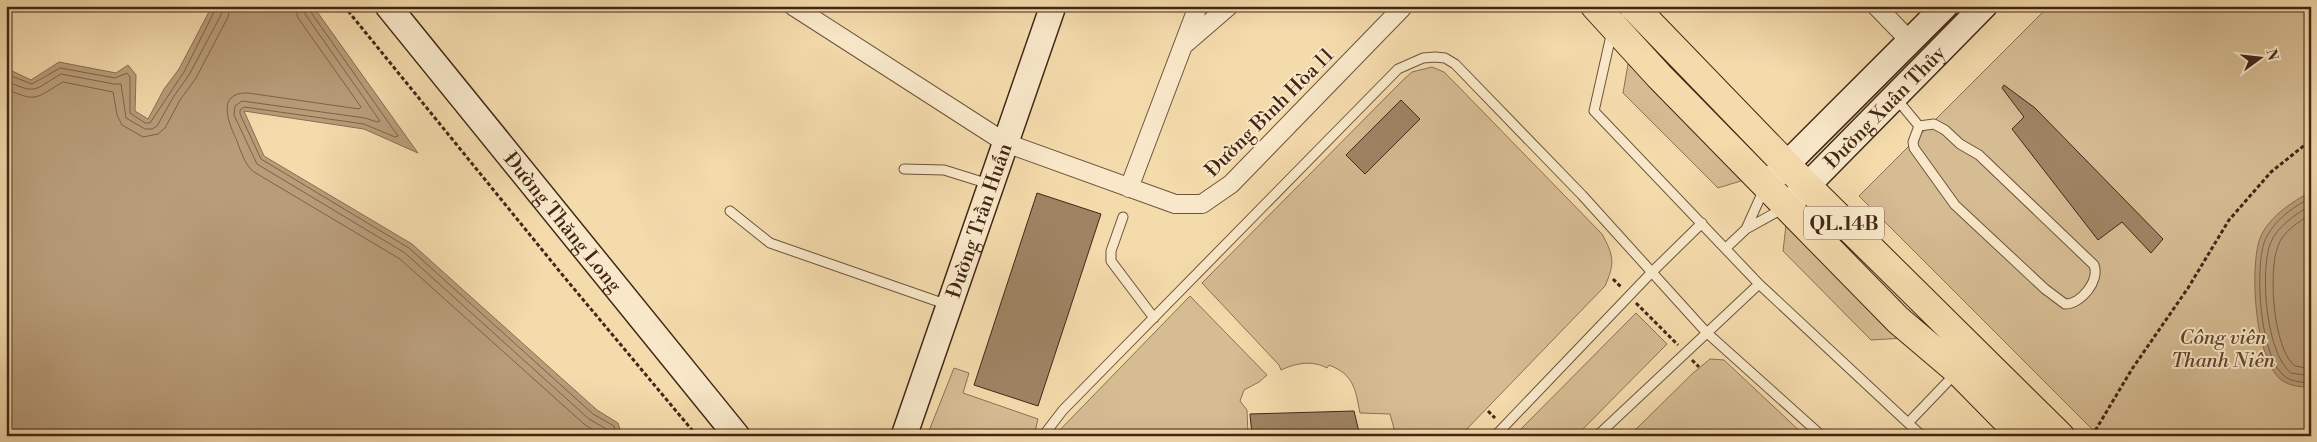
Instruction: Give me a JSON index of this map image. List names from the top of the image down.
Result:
{
  "streets": {
    "highway": ["QL.14B"],
    "street": [
      "Đường Xuân Thủy",
      "Đường Bình Hòa 11",
      "Đường Thăng Long",
      "Đường Trần Huấn"
    ]
  },
  "crossings": [
    ["Đường Xuân Thủy", "QL.14B"],
    ["Đường Bình Hòa 11", "Đường Trần Huấn"]
  ],
  "parks": ["Công viên Thanh Niên"],
  "north": "right"
}
